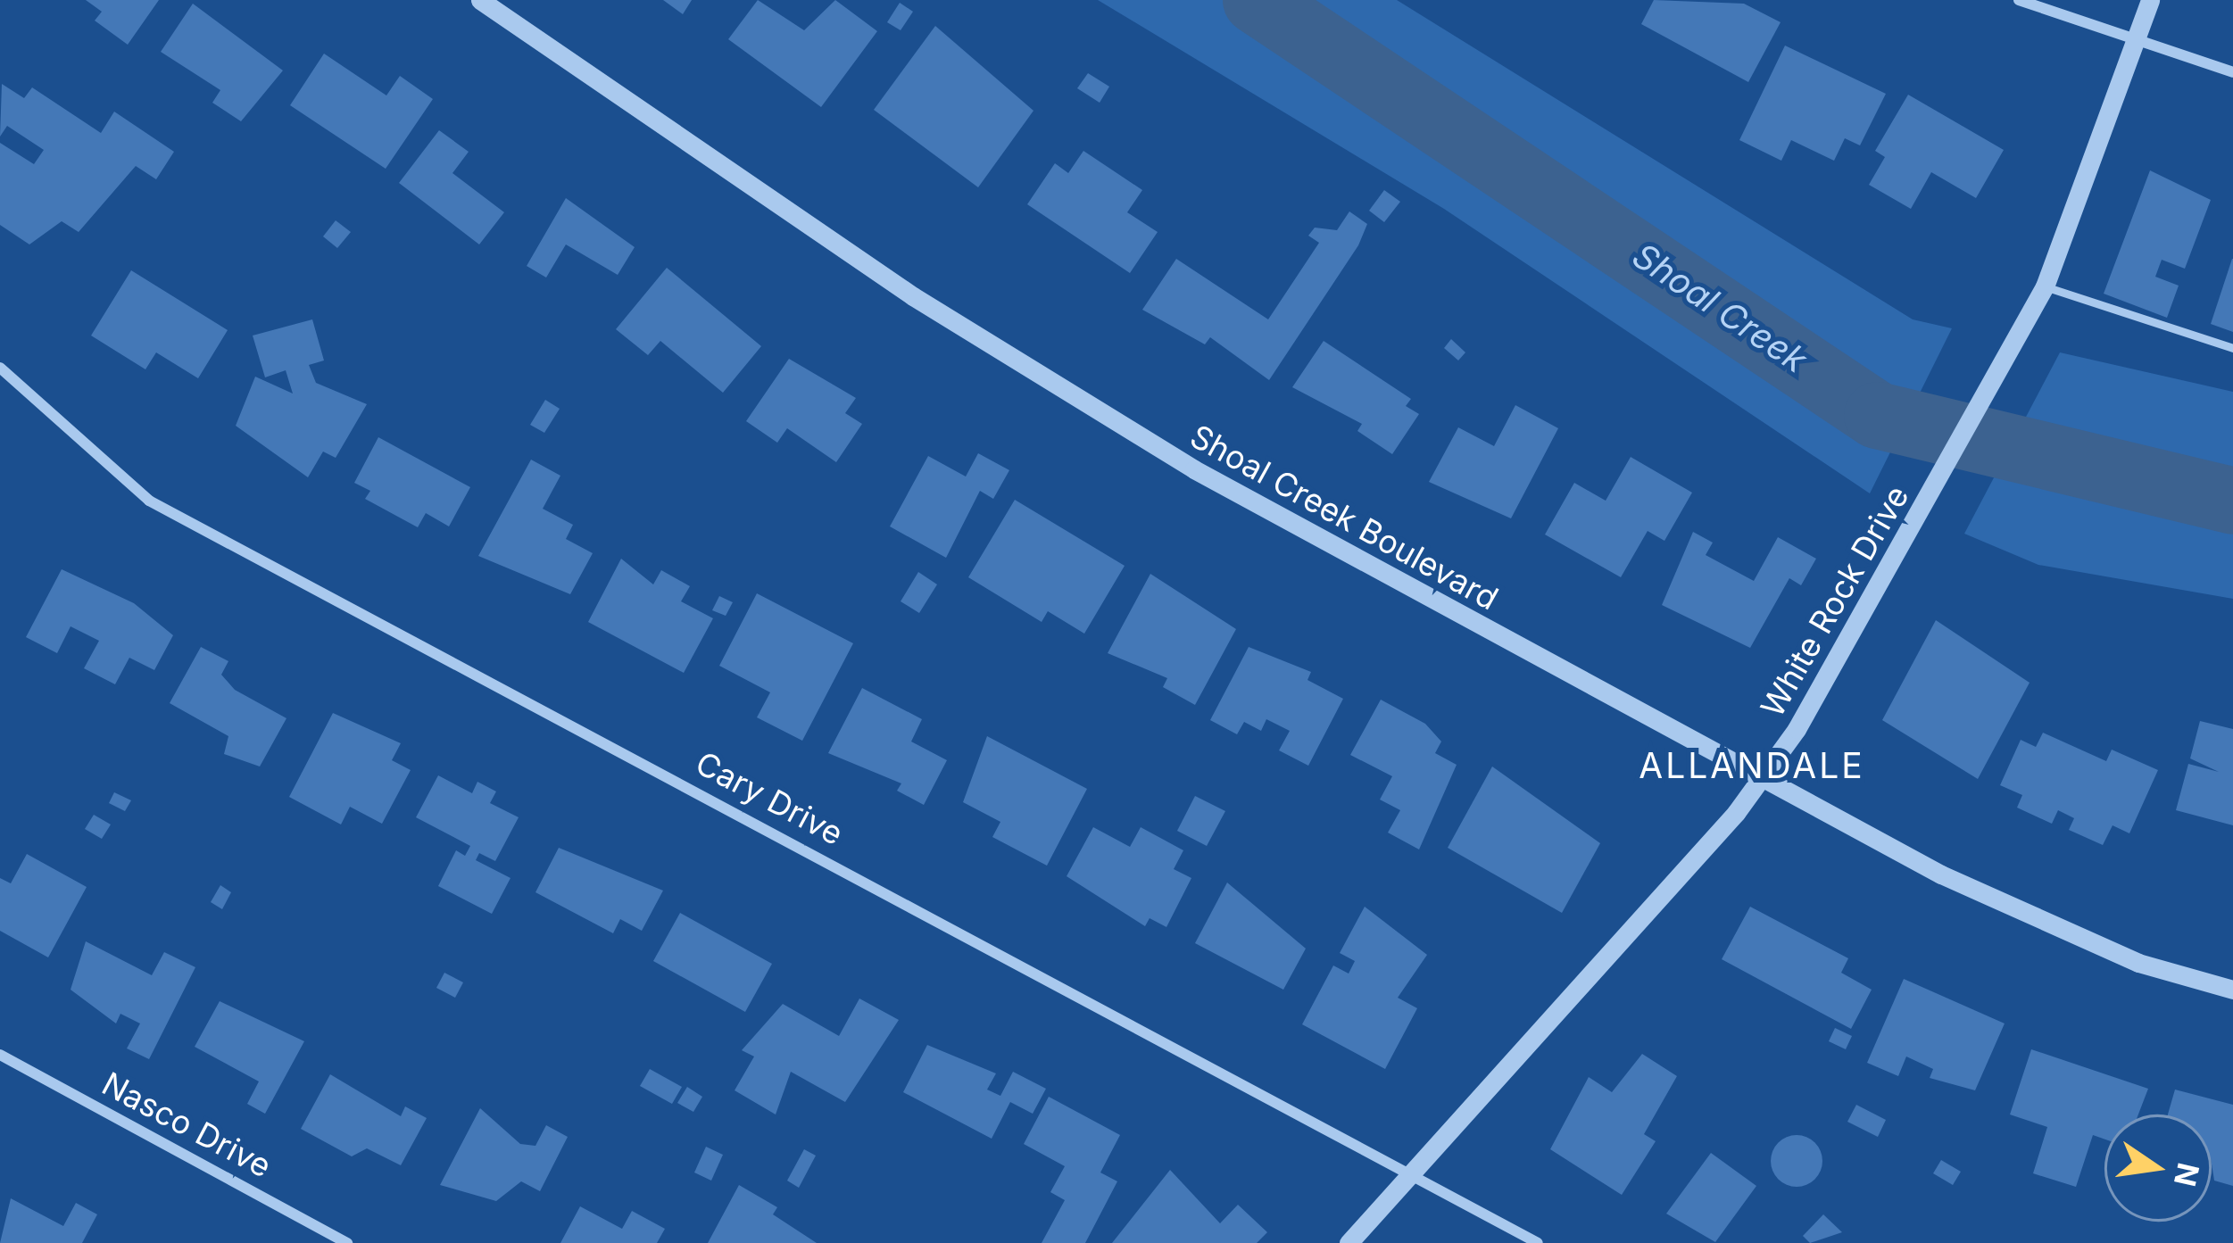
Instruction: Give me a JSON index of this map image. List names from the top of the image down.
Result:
{
  "streets": {
    "street": [
      "Shoal Creek Boulevard",
      "White Rock Drive",
      "Cary Drive",
      "Nasco Drive"
    ]
  },
  "crossings": [
    ["Shoal Creek Boulevard", "White Rock Drive"],
    ["White Rock Drive", "Cary Drive"]
  ],
  "districts": ["ALLANDALE"],
  "water": ["Shoal Creek"],
  "north": "right"
}
